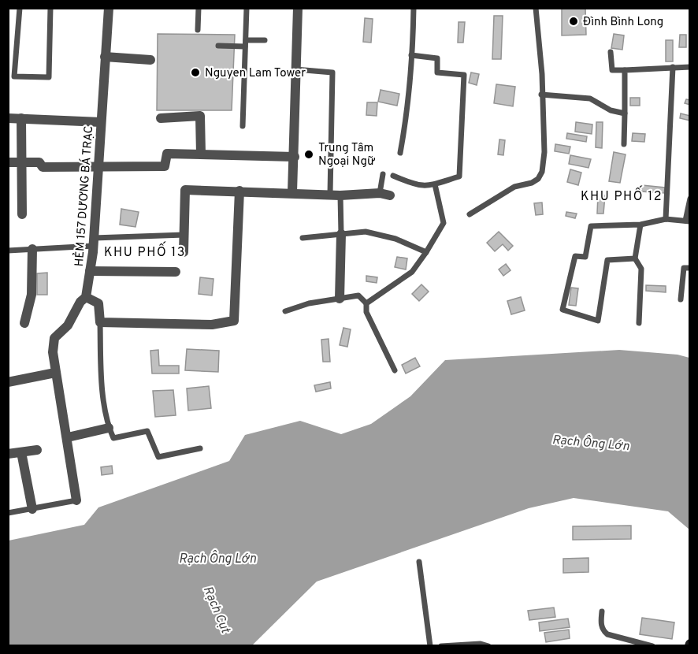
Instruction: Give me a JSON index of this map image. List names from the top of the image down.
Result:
{
  "streets": {
    "street": ["HẺM 157 DƯƠNG BÁ TRẠC"]
  },
  "districts": ["KHU PHỐ 12", "KHU PHỐ 13"],
  "water": ["Rạch Ông Lớn", "Rạch Cụt"],
  "places": ["Đình Bình Long", "Nguyen Lam Tower", "Trung Tâm Ngoại Ngữ"]
}
